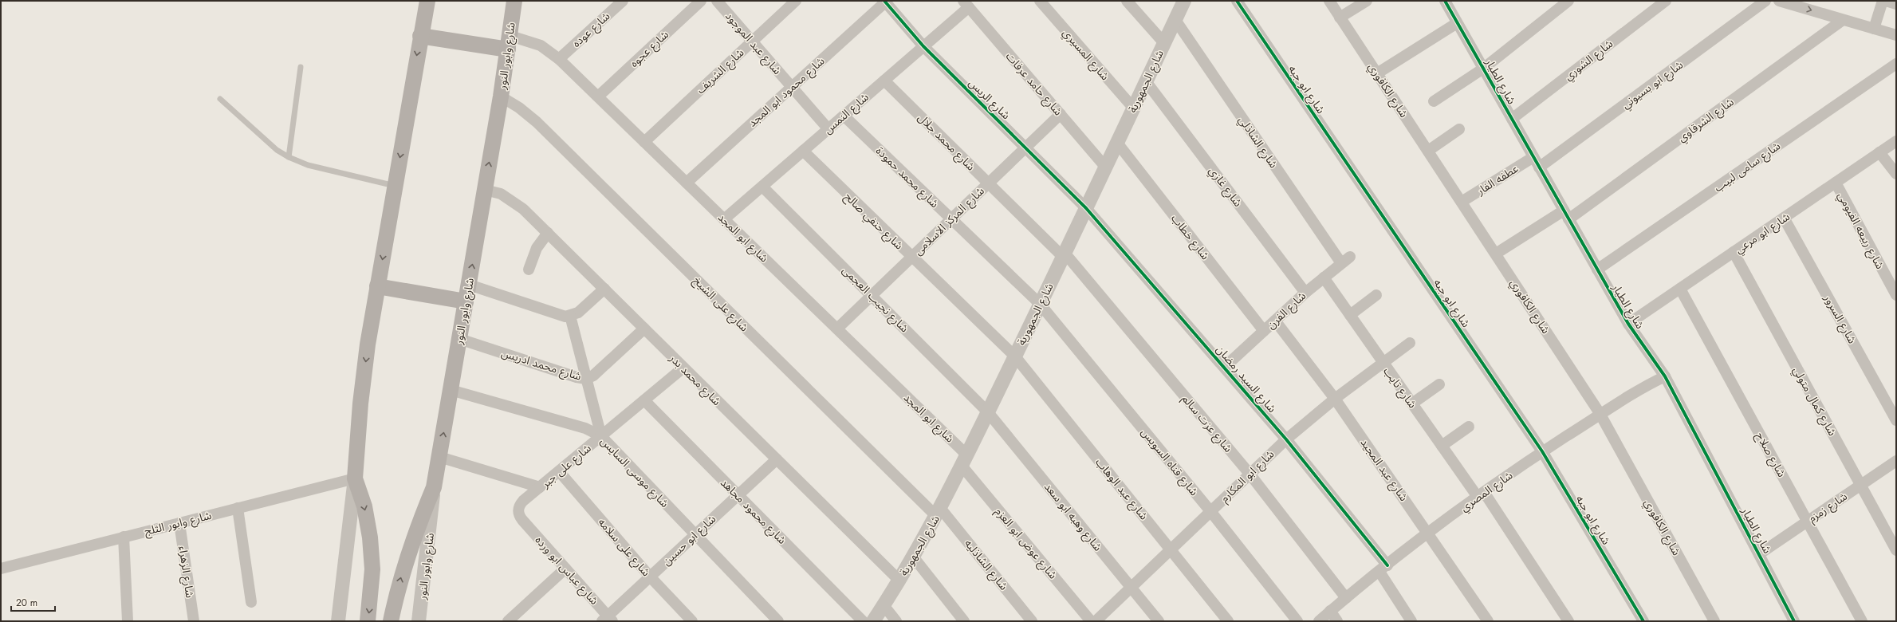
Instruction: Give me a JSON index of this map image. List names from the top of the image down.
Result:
{
  "streets": {
    "main road": ["شارع وابور النور"],
    "street": [
      "شارع عوده",
      "شارع عبد الموجود",
      "شارع عجوه",
      "شارع المسيري",
      "شارع الشوري",
      "شارع الشريف",
      "شارع الجمهورية",
      "شارع الطيار",
      "شارع حامد عرفات",
      "شارع ابو بسيوني",
      "شارع ابو جبه",
      "شارع الكافوري",
      "شارع محمود ابو المجد",
      "شارع الريس",
      "شارع النمس",
      "شارع الشرقاوي",
      "شارع محمد جلال",
      "شارع الشاذلي",
      "شارع سامى لبيب",
      "شارع محمد حمودة",
      "عطفه الفار",
      "شارع غازي",
      "شارع حنفي صالح",
      "شارع المركز الاسلامى",
      "شارع ربيعه الفيومي",
      "شارع ابو مرعي",
      "شارع خطاب",
      "شارع ابو المجد",
      "شارع نجيب العجمى",
      "شارع على الشيخ",
      "شارع الفرن",
      "شارع السرور",
      "شارع محمد ادريس",
      "شارع السيد رمضان",
      "شارع محمد بدر",
      "شارع تايب",
      "شارع كمال متولي",
      "شارع عزت سالم",
      "شارع صلاح",
      "شارع قناه السويس",
      "شارع على جبر",
      "شارع عبد المجيد",
      "شارع موسى السايس",
      "شارع ابو المكارم",
      "شارع عبد الوهاب",
      "شارع المصري",
      "شارع زمزم",
      "شارع محمود مجاهد",
      "شارع وهبه ابو سعد",
      "شارع وابور الثلج",
      "شارع ابو حسين",
      "شارع عوض ابو العزم",
      "شارع على سلامه",
      "شارع الشاذليه",
      "شارع عباس ابو ورده",
      "شارع الزهراء"
    ]
  },
  "crossings": [
    ["شارع عوده", "شارع ابو المجد"],
    ["شارع عبد الموجود", "شارع الشريف"],
    ["شارع عبد الموجود", "شارع محمود ابو المجد"],
    ["شارع عبد الموجود", "شارع النمس"],
    ["شارع عجوه", "شارع ابو المجد"],
    ["شارع المسيري", "شارع الجمهورية"],
    ["شارع وابور النور", "شارع ابو المجد"],
    ["شارع وابور النور", "شارع على الشيخ"],
    ["شارع وابور النور", "شارع محمد ادريس"],
    ["شارع وابور النور", "شارع محمد بدر"],
    ["شارع وابور النور", "شارع موسى السايس"],
    ["شارع الشوري", "شارع الطيار"],
    ["شارع الشريف", "شارع ابو المجد"],
    ["شارع الجمهورية", "شارع حامد عرفات"],
    ["شارع الجمهورية", "شارع الريس"],
    ["شارع الجمهورية", "شارع محمد جلال"],
    ["شارع الجمهورية", "شارع الشاذلي"],
    ["شارع الجمهورية", "شارع محمد حمودة"],
    ["شارع الجمهورية", "شارع غازي"],
    ["شارع الجمهورية", "شارع حنفي صالح"],
    ["شارع الجمهورية", "شارع خطاب"],
    ["شارع الجمهورية", "شارع ابو المجد"],
    ["شارع الجمهورية", "شارع نجيب العجمى"],
    ["شارع الجمهورية", "شارع على الشيخ"],
    ["شارع الجمهورية", "شارع السيد رمضان"],
    ["شارع الجمهورية", "شارع محمد بدر"],
    ["شارع الجمهورية", "شارع عزت سالم"],
    ["شارع الجمهورية", "شارع قناه السويس"],
    ["شارع الجمهورية", "شارع عبد الوهاب"],
    ["شارع الجمهورية", "شارع وهبه ابو سعد"],
    ["شارع الجمهورية", "شارع عوض ابو العزم"],
    ["شارع الجمهورية", "شارع الشاذليه"],
    ["شارع الطيار", "شارع ابو بسيوني"],
    ["شارع الطيار", "شارع الشرقاوي"],
    ["شارع الطيار", "شارع سامى لبيب"],
    ["شارع الطيار", "عطفه الفار"],
    ["شارع الطيار", "شارع ابو مرعي"],
    ["شارع الطيار", "شارع المصري"],
    ["شارع الطيار", "شارع زمزم"],
    ["شارع حامد عرفات", "شارع النمس"],
    ["شارع حامد عرفات", "شارع المركز الاسلامى"],
    ["شارع ابو جبه", "شارع المصري"],
    ["شارع الكافوري", "شارع الشرقاوي"],
    ["شارع الكافوري", "عطفه الفار"],
    ["شارع الكافوري", "شارع المصري"],
    ["شارع محمود ابو المجد", "شارع الريس"],
    ["شارع محمود ابو المجد", "شارع ابو المجد"],
    ["شارع الريس", "شارع النمس"],
    ["شارع الريس", "شارع المركز الاسلامى"],
    ["شارع الريس", "شارع السيد رمضان"],
    ["شارع النمس", "شارع محمد جلال"],
    ["شارع النمس", "شارع محمد حمودة"],
    ["شارع النمس", "شارع حنفي صالح"],
    ["شارع النمس", "شارع ابو المجد"],
    ["شارع النمس", "شارع نجيب العجمى"],
    ["شارع محمد جلال", "شارع المركز الاسلامى"],
    ["شارع محمد جلال", "شارع عزت سالم"],
    ["شارع الشاذلي", "شارع الفرن"],
    ["شارع محمد حمودة", "شارع المركز الاسلامى"],
    ["شارع محمد حمودة", "شارع قناه السويس"],
    ["شارع غازي", "شارع الفرن"],
    ["شارع حنفي صالح", "شارع المركز الاسلامى"],
    ["شارع حنفي صالح", "شارع عبد الوهاب"],
    ["شارع المركز الاسلامى", "شارع ابو المجد"],
    ["شارع المركز الاسلامى", "شارع نجيب العجمى"],
    ["شارع ربيعه الفيومي", "شارع ابو مرعي"],
    ["شارع ابو مرعي", "شارع السرور"],
    ["شارع ابو مرعي", "شارع كمال متولي"],
    ["شارع ابو مرعي", "شارع صلاح"],
    ["شارع خطاب", "شارع الفرن"],
    ["شارع ابو المجد", "شارع عوض ابو العزم"],
    ["شارع نجيب العجمى", "شارع وهبه ابو سعد"],
    ["شارع على الشيخ", "شارع الشاذليه"],
    ["شارع الفرن", "شارع السيد رمضان"],
    ["شارع الفرن", "شارع تايب"],
    ["شارع الفرن", "شارع عبد المجيد"],
    ["شارع محمد ادريس", "شارع محمد بدر"],
    ["شارع السيد رمضان", "شارع ابو المكارم"],
    ["شارع السيد رمضان", "شارع المصري"],
    ["شارع محمد بدر", "شارع على جبر"],
    ["شارع محمد بدر", "شارع ابو حسين"],
    ["شارع تايب", "شارع ابو المكارم"],
    ["شارع تايب", "شارع المصري"],
    ["شارع كمال متولي", "شارع زمزم"],
    ["شارع عزت سالم", "شارع ابو المكارم"],
    ["شارع عزت سالم", "شارع المصري"],
    ["شارع صلاح", "شارع زمزم"],
    ["شارع قناه السويس", "شارع ابو المكارم"],
    ["شارع على جبر", "شارع موسى السايس"],
    ["شارع على جبر", "شارع محمود مجاهد"],
    ["شارع على جبر", "شارع على سلامه"],
    ["شارع على جبر", "شارع عباس ابو ورده"],
    ["شارع عبد المجيد", "شارع ابو المكارم"],
    ["شارع عبد المجيد", "شارع المصري"],
    ["شارع موسى السايس", "شارع ابو حسين"],
    ["شارع ابو المكارم", "شارع عبد الوهاب"],
    ["شارع ابو المكارم", "شارع وهبه ابو سعد"],
    ["شارع محمود مجاهد", "شارع ابو حسين"],
    ["شارع وابور الثلج", "شارع الزهراء"],
    ["شارع ابو حسين", "شارع على سلامه"],
    ["شارع ابو حسين", "شارع عباس ابو ورده"]
  ],
  "scale_bar": "20 m"
}
